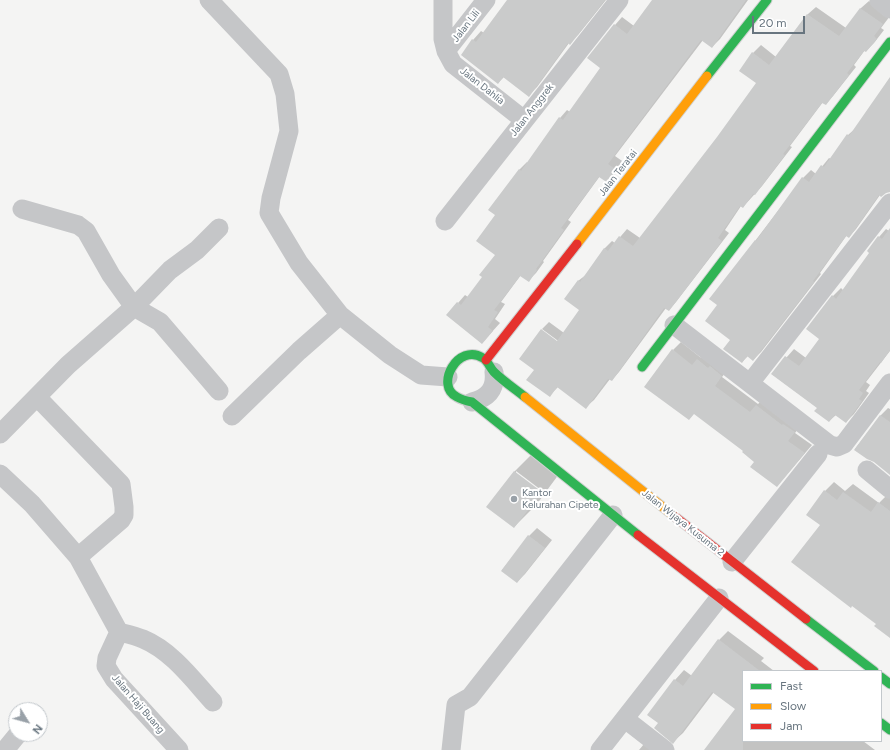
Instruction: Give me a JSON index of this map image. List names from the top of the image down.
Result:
{
  "streets": {
    "street": [
      "Jalan Lili",
      "Jalan Dahlia",
      "Jalan Anggrek",
      "Jalan Teratai",
      "Jalan Wijaya Kusuma 2",
      "Jalan Haji Buang"
    ]
  },
  "crossings": [
    ["Jalan Lili", "Jalan Dahlia"],
    ["Jalan Dahlia", "Jalan Anggrek"],
    ["Jalan Teratai", "Jalan Wijaya Kusuma 2"]
  ],
  "places": ["Kantor Kelurahan Cipete"],
  "legend": ["Fast", "Slow", "Jam"],
  "scale_bar": "20 m",
  "north": "bottom right"
}
